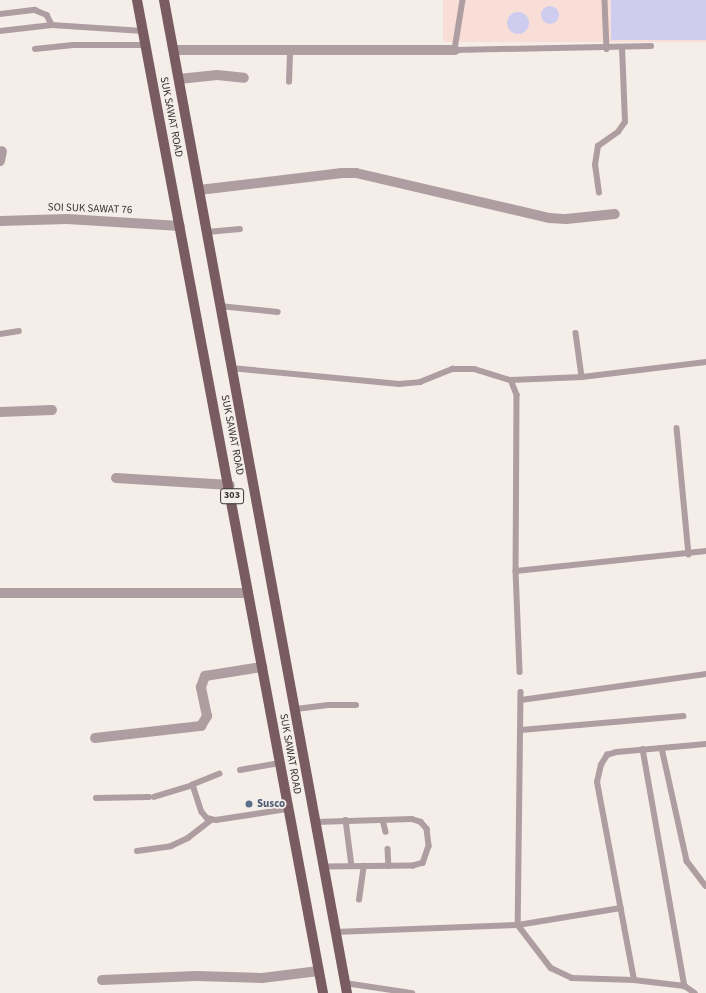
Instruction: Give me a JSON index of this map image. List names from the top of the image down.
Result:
{
  "streets": {
    "main road": ["SUK SAWAT ROAD", "303"],
    "street": ["SOI SUK SAWAT 76"]
  },
  "crossings": [
    ["SUK SAWAT ROAD", "SOI SUK SAWAT 76"]
  ],
  "places": ["Susco"]
}
